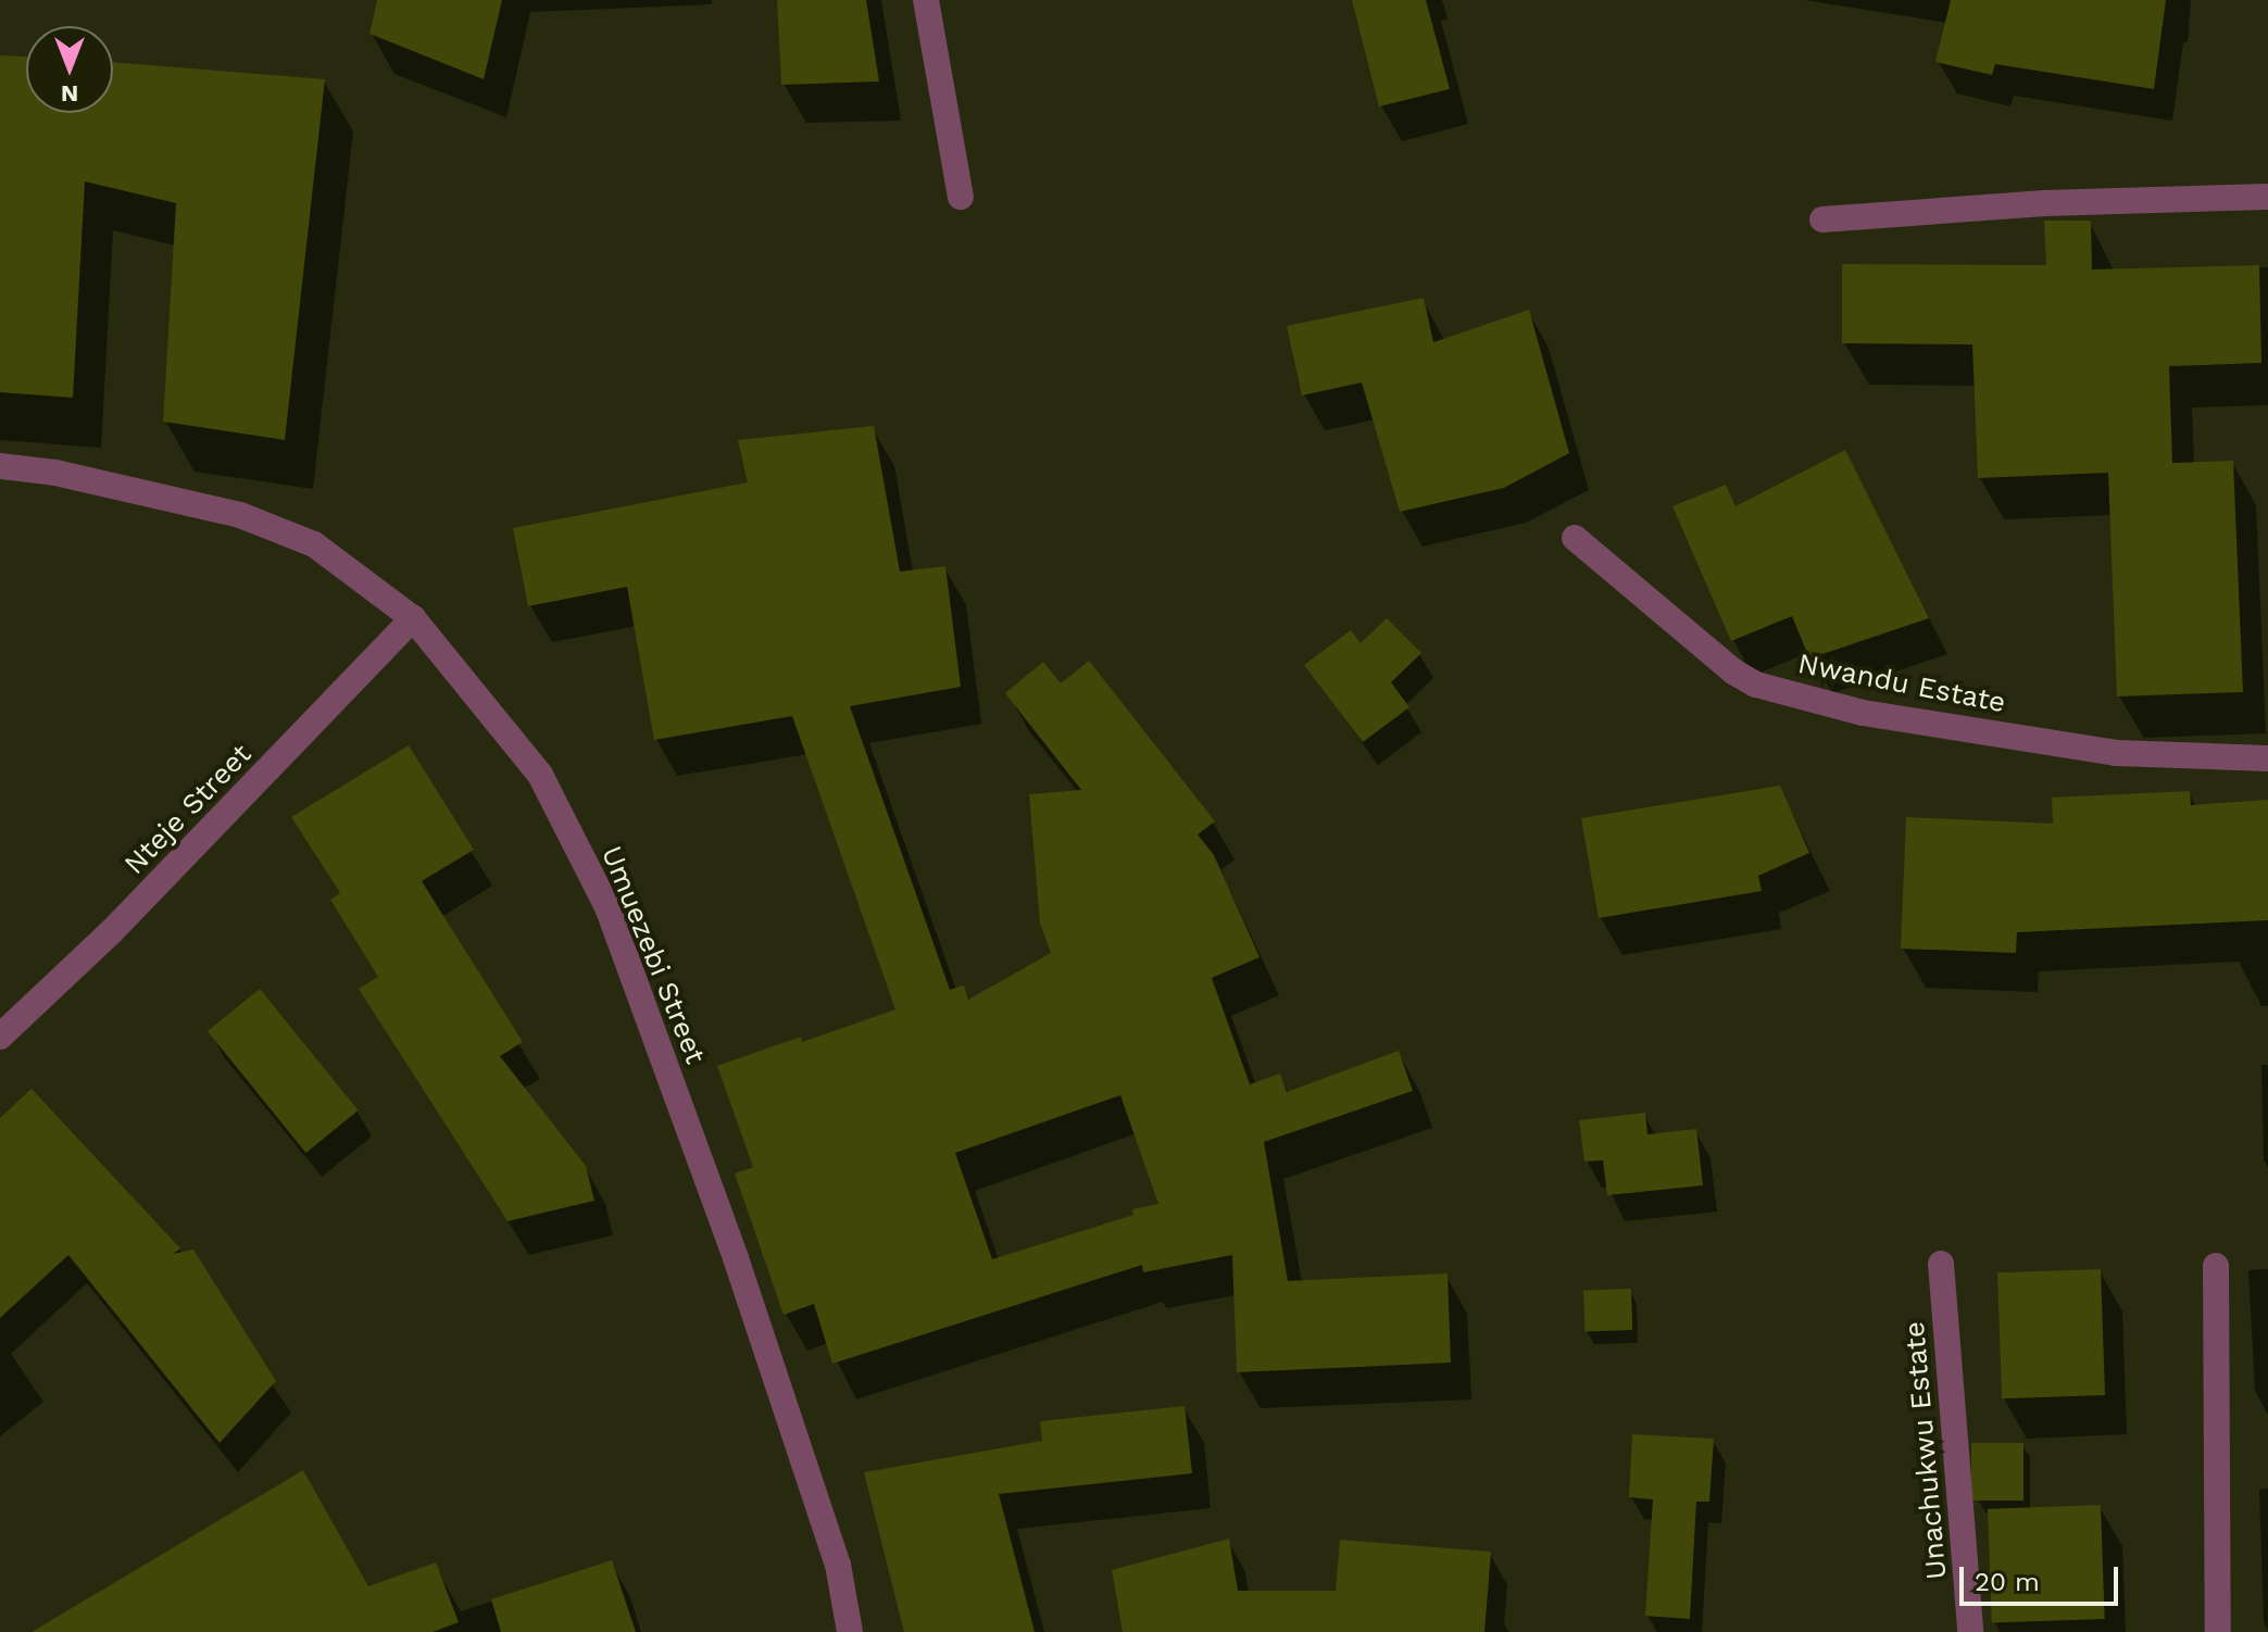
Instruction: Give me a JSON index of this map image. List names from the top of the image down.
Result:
{
  "streets": {
    "street": [
      "Nwandu Estate",
      "Nteje Street",
      "Umuezebi Street",
      "Unachukwu Estate"
    ]
  },
  "crossings": [
    ["Nteje Street", "Umuezebi Street"]
  ],
  "scale_bar": "20 m",
  "north": "bottom"
}
